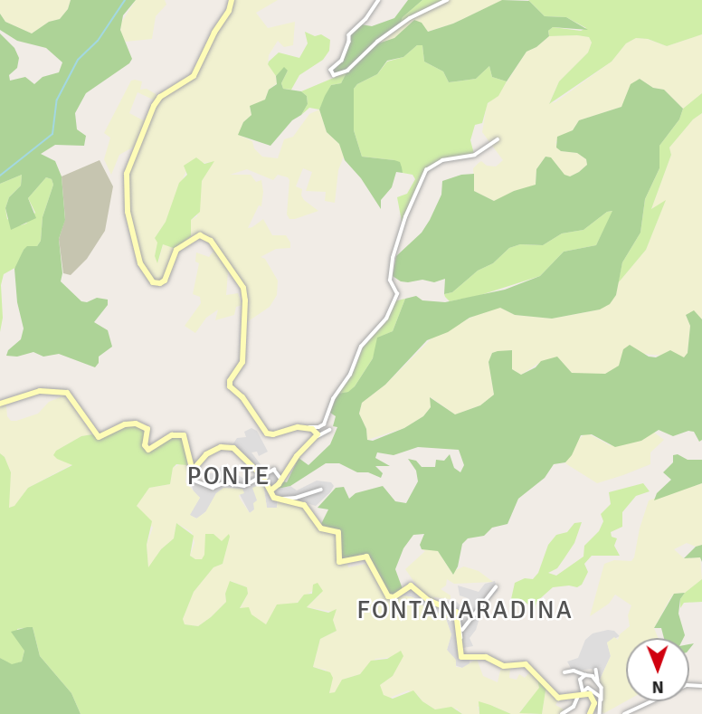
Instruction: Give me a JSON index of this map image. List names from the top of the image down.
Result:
{
  "districts": ["PONTE", "FONTANARADINA"],
  "north": "bottom"
}
